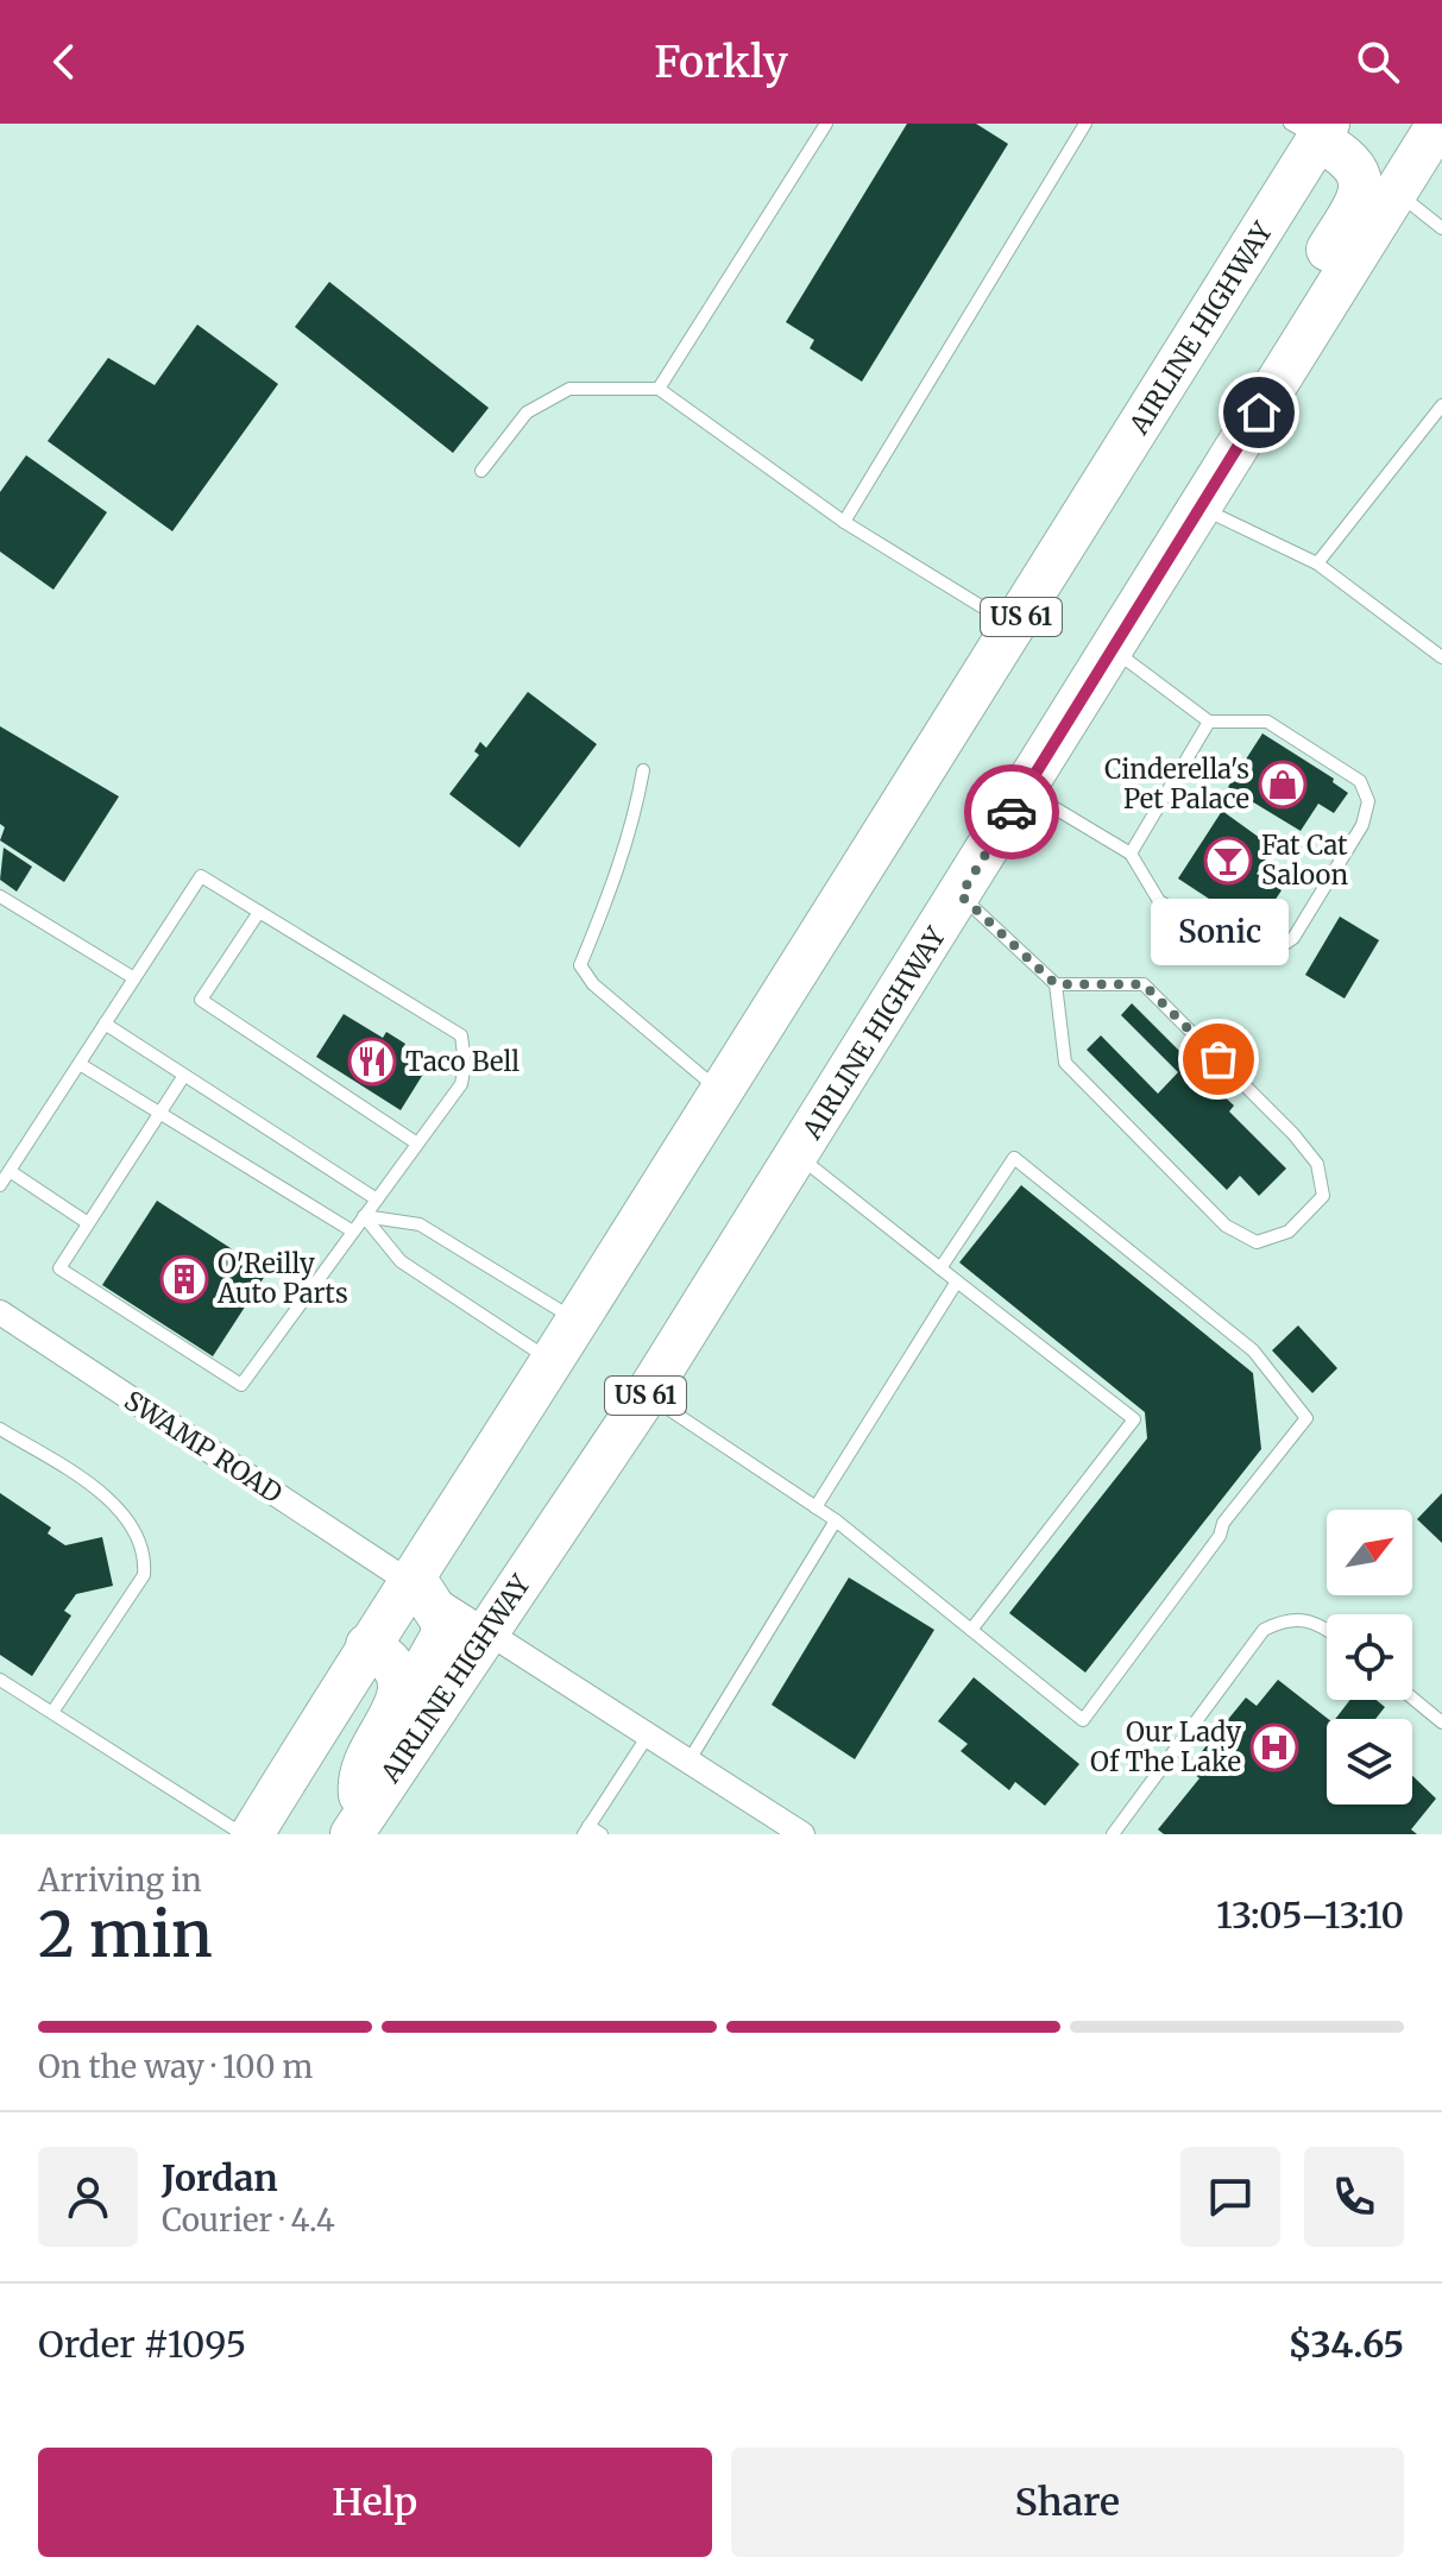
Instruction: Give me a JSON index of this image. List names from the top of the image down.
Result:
{
  "streets": {
    "highway": ["AIRLINE HIGHWAY", "US 61"],
    "street": ["SWAMP ROAD"]
  },
  "crossings": [
    ["AIRLINE HIGHWAY", "SWAMP ROAD"]
  ],
  "places": {
    "shop": ["Cinderella's Pet Palace"],
    "bar": ["Fat Cat Saloon"],
    "other": ["Sonic"],
    "restaurant": ["Taco Bell"],
    "building": ["O'Reilly Auto Parts"],
    "hospital": ["Our Lady Of The Lake"]
  },
  "north": "top right",
  "page": {
    "header": "Forkly",
    "bubble": "Sonic",
    "heading": ["2 min", "Arriving in", "13:05–13:10"],
    "panel": [
      "Jordan",
      "Courier · 4.4",
      "Order #1095",
      "$34.65"
    ],
    "bar": "On the way · 100 m",
    "buttons": ["Help", "Share"]
  }
}
